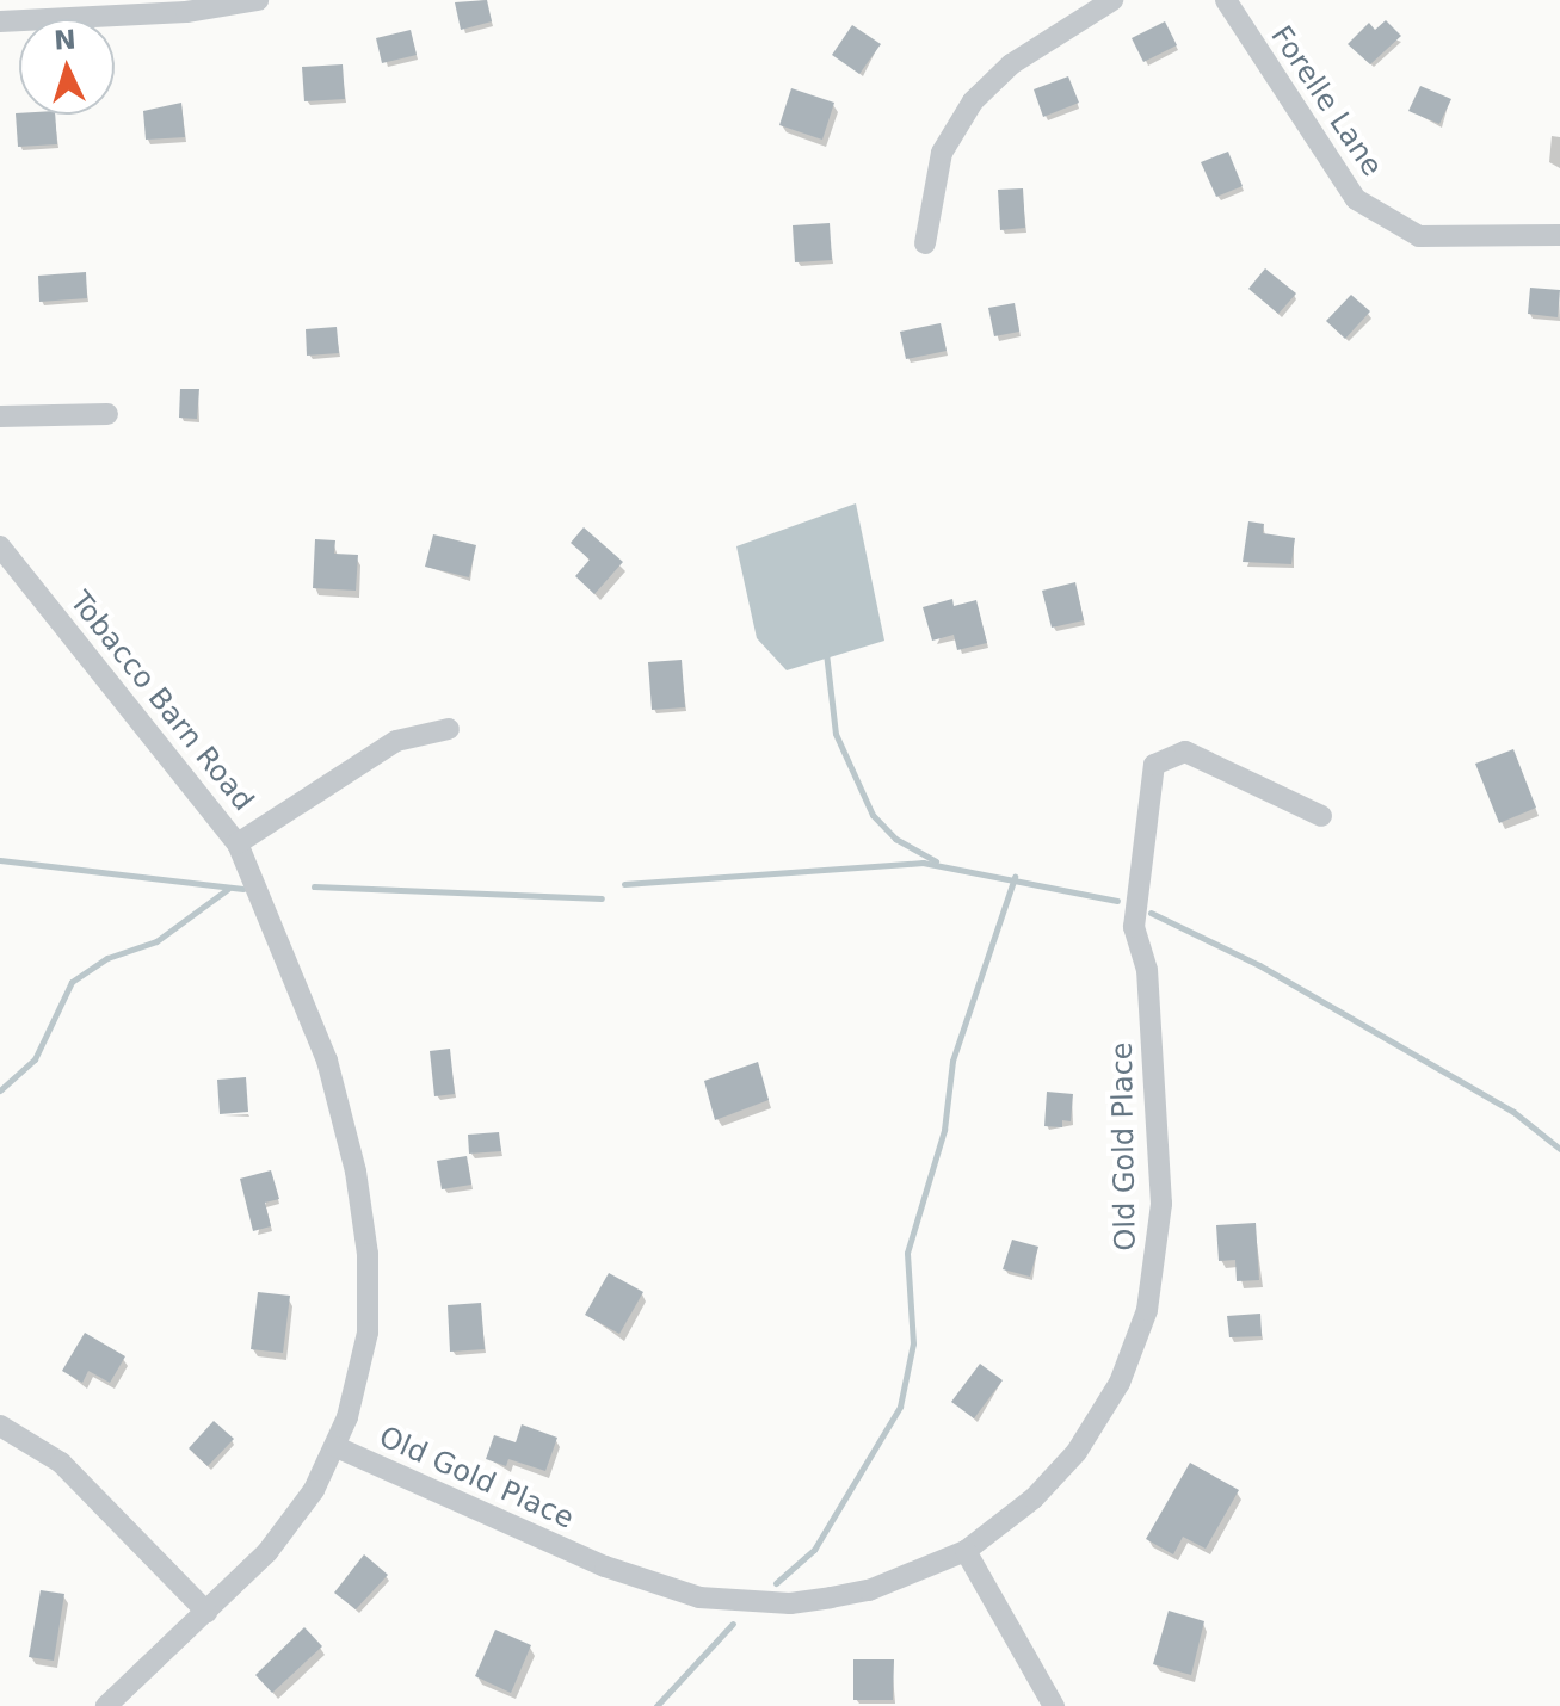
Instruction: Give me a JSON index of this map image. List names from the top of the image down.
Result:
{
  "streets": {
    "street": ["Forelle Lane", "Tobacco Barn Road", "Old Gold Place"]
  },
  "crossings": [
    ["Tobacco Barn Road", "Old Gold Place"]
  ],
  "north": "top"
}
